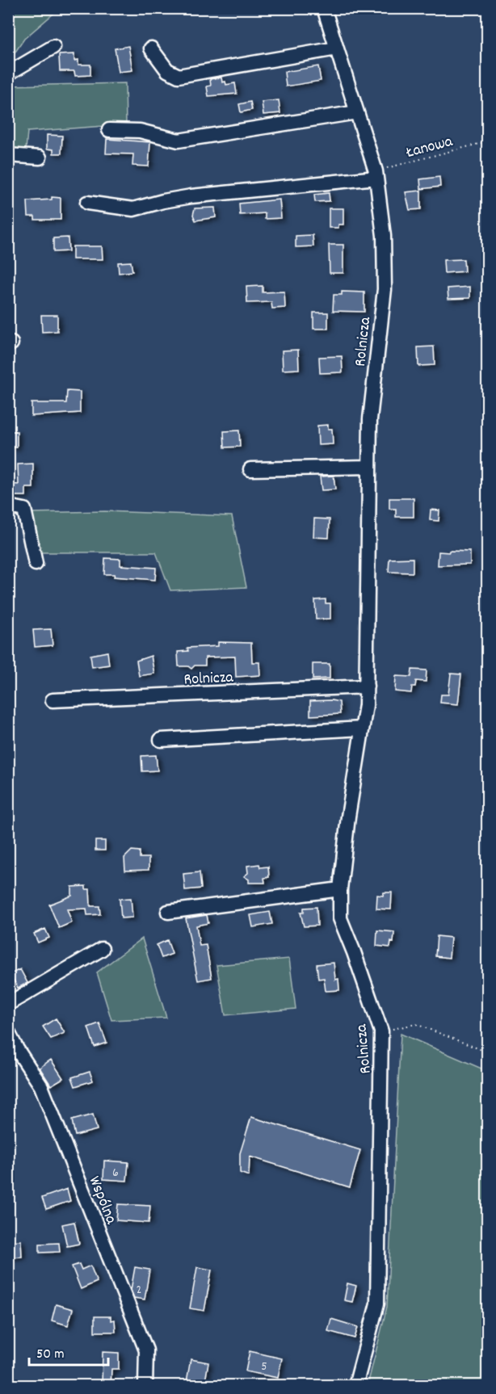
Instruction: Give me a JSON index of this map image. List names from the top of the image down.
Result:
{
  "streets": {
    "street": ["Rolnicza", "Wspólna"],
    "path": ["Łanowa"]
  },
  "crossings": [
    ["Łanowa", "Rolnicza"]
  ],
  "house_numbers": ["6", "2", "5"],
  "scale_bar": "50 m"
}
